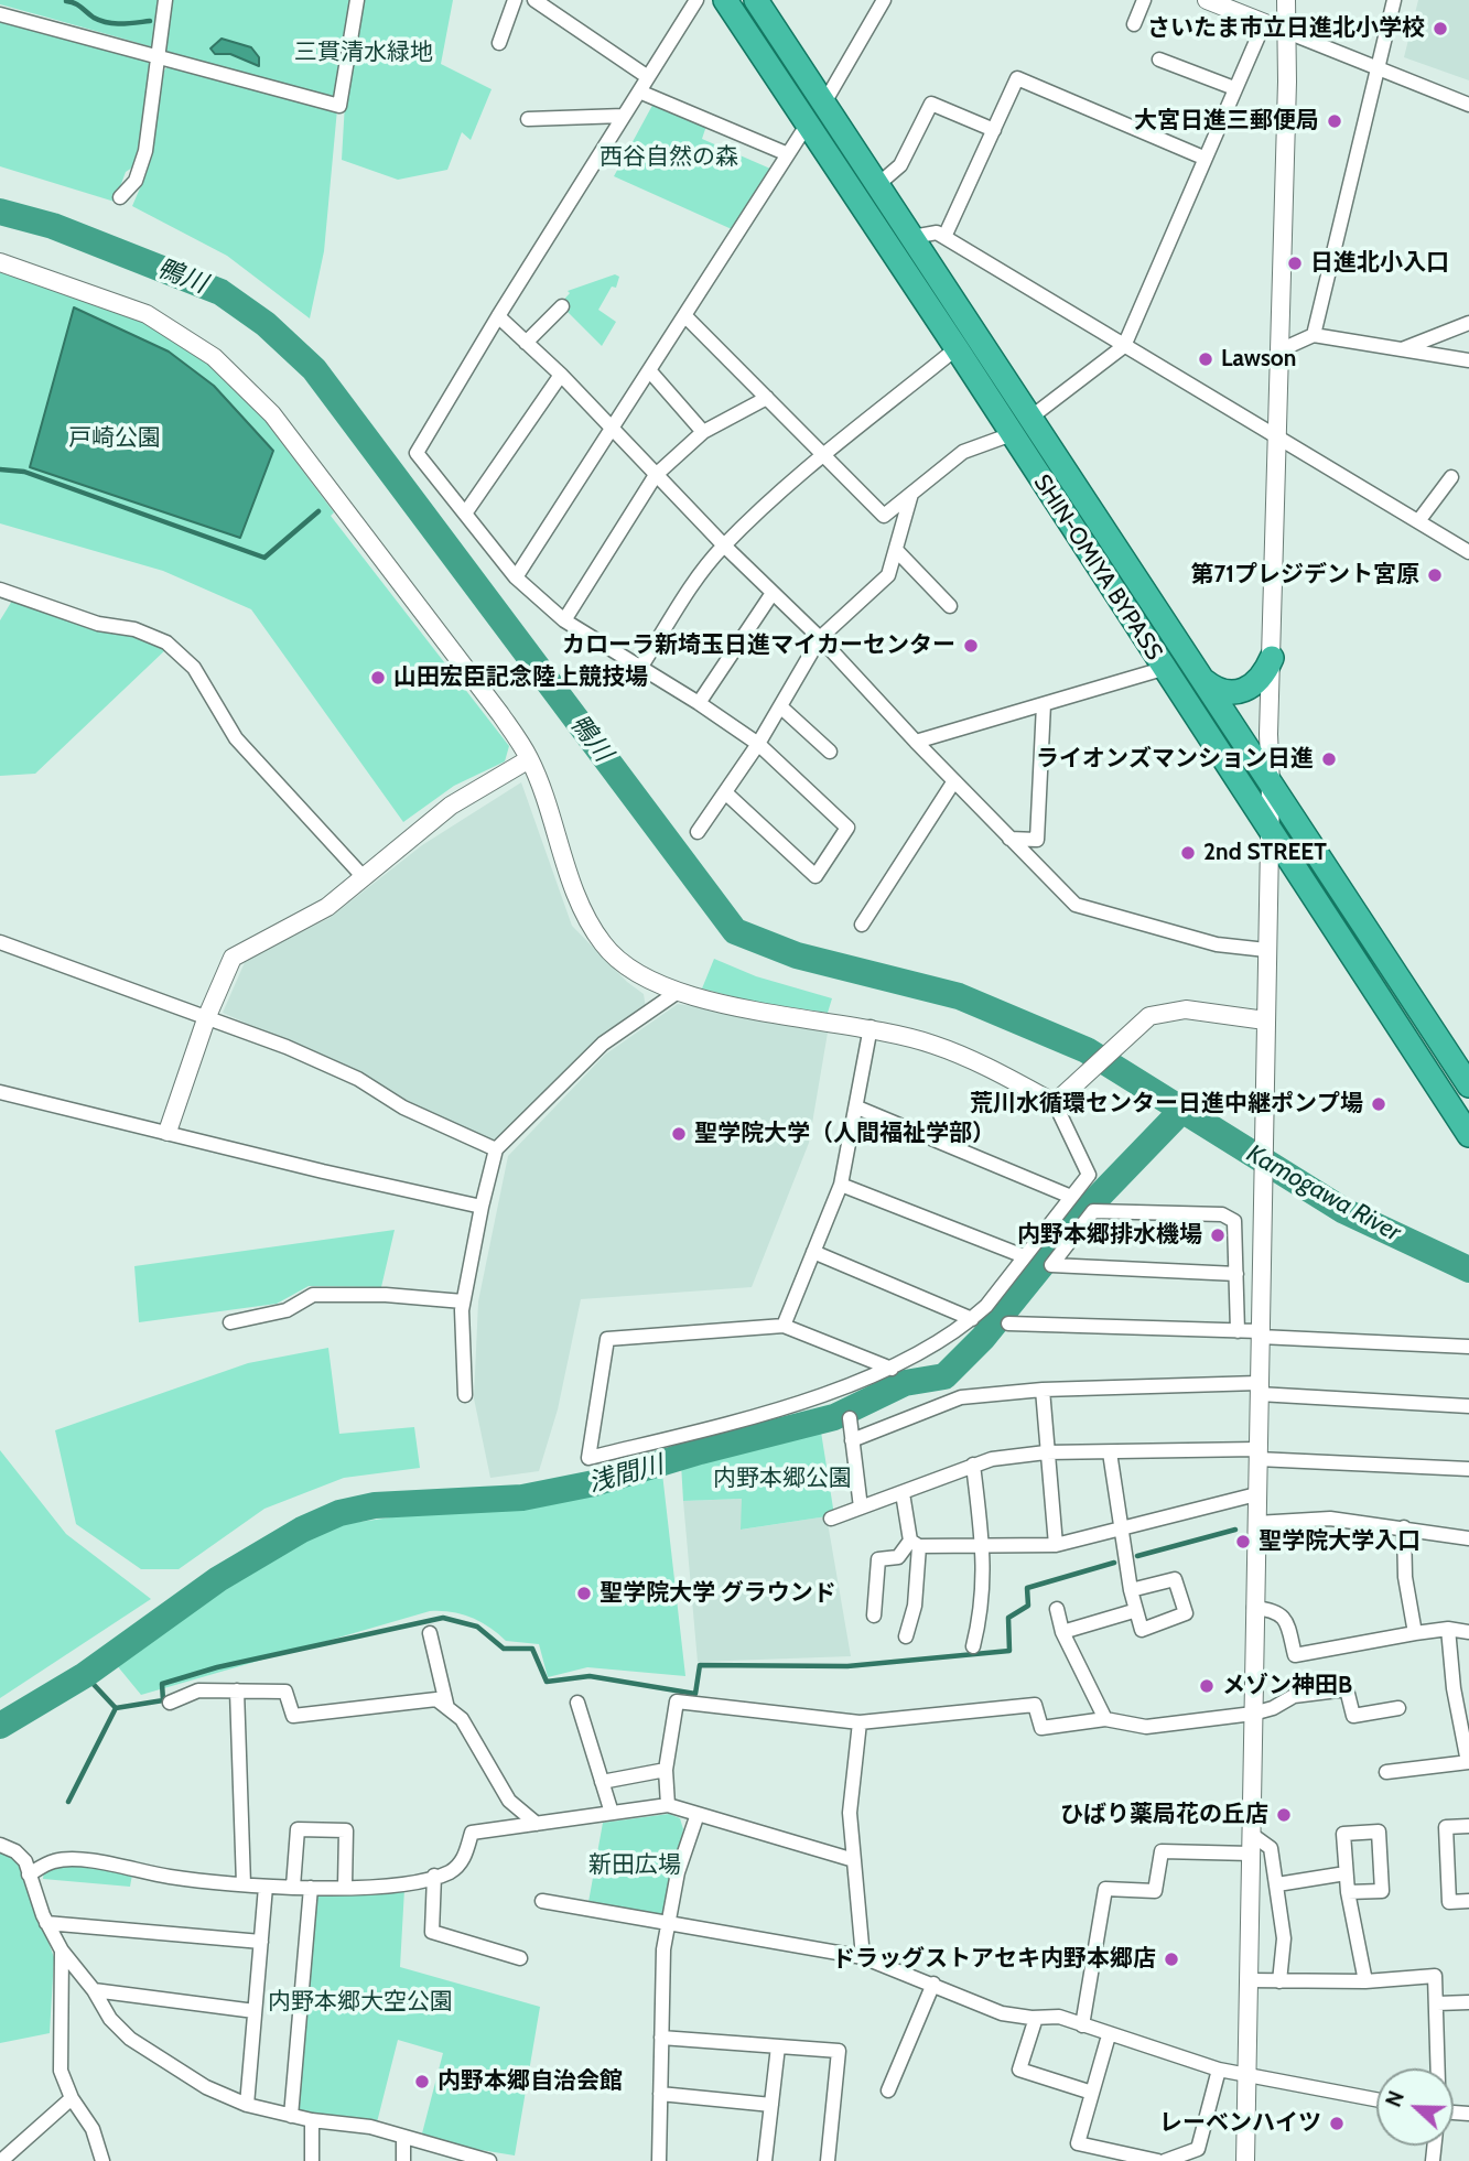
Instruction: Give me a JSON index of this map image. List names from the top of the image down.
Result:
{
  "streets": {
    "highway": ["SHIN-OMIYA BYPASS"]
  },
  "water": ["鴨川", "Kamogawa River", "浅間川"],
  "parks": [
    "三貫清水緑地",
    "西谷自然の森",
    "戸崎公園",
    "内野本郷公園",
    "新田広場",
    "内野本郷大空公園"
  ],
  "places": [
    "さいたま市立日進北小学校",
    "大宮日進三郵便局",
    "日進北小入口",
    "Lawson",
    "第71プレジデント宮原",
    "カローラ新埼玉日進マイカーセンター",
    "山田宏臣記念陸上競技場",
    "ライオンズマンション日進",
    "2nd STREET",
    "荒川水循環センター日進中継ポンプ場",
    "聖学院大学（人間福祉学部）",
    "内野本郷排水機場",
    "聖学院大学入口",
    "聖学院大学 グラウンド",
    "メゾン神田B",
    "ひばり薬局花の丘店",
    "ドラッグストアセキ内野本郷店",
    "内野本郷自治会館",
    "レーベンハイツ"
  ],
  "north": "left"
}
